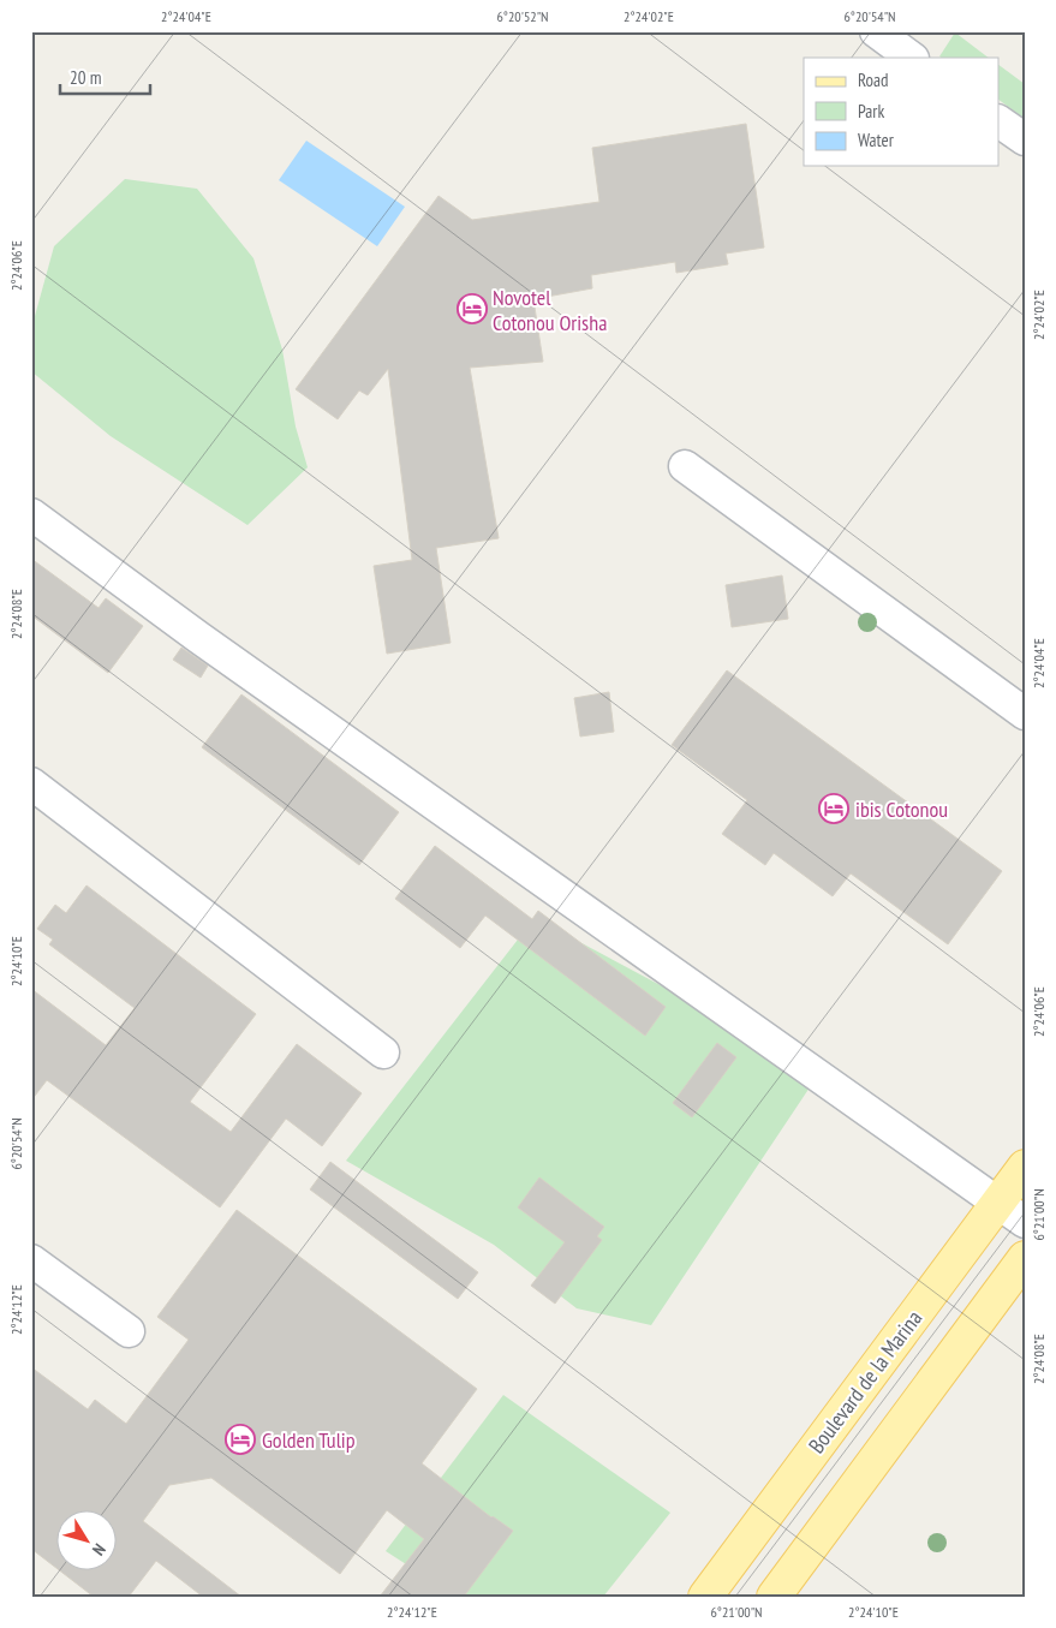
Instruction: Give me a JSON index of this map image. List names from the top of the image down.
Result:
{
  "streets": {
    "main road": ["Boulevard de la Marina"]
  },
  "places": {
    "hotel": ["Novotel Cotonou Orisha", "ibis Cotonou", "Golden Tulip"]
  },
  "legend": ["Road", "Park", "Water"],
  "scale_bar": "20 m",
  "north": "bottom right",
  "coordinates": [
    "2°24'04\"E",
    "6°20'52\"N",
    "2°24'02\"E",
    "6°20'54\"N",
    "2°24'06\"E",
    "2°24'08\"E",
    "2°24'10\"E",
    "6°21'00\"N",
    "2°24'12\"E"
  ]
}
